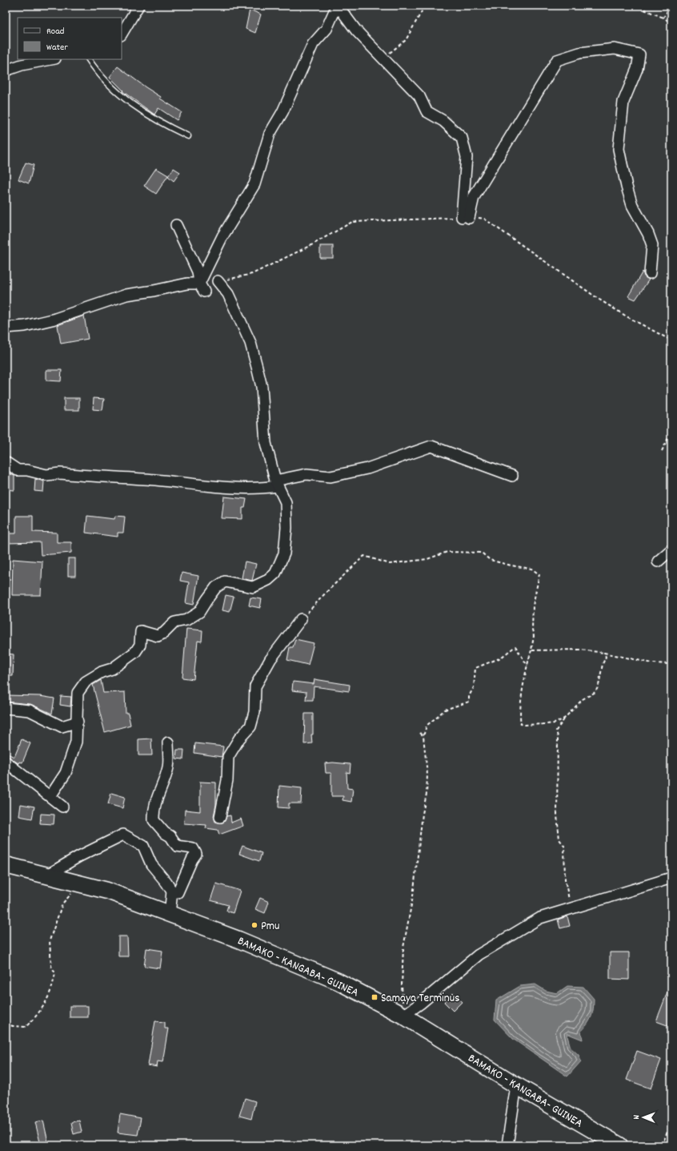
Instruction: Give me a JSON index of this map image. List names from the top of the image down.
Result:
{
  "streets": {
    "main road": ["BAMAKO - KANGABA- GUINEA"]
  },
  "places": {
    "other": ["Pmu"],
    "transit": ["Samaya Terminus"]
  },
  "legend": ["Road", "Water"],
  "north": "left"
}
